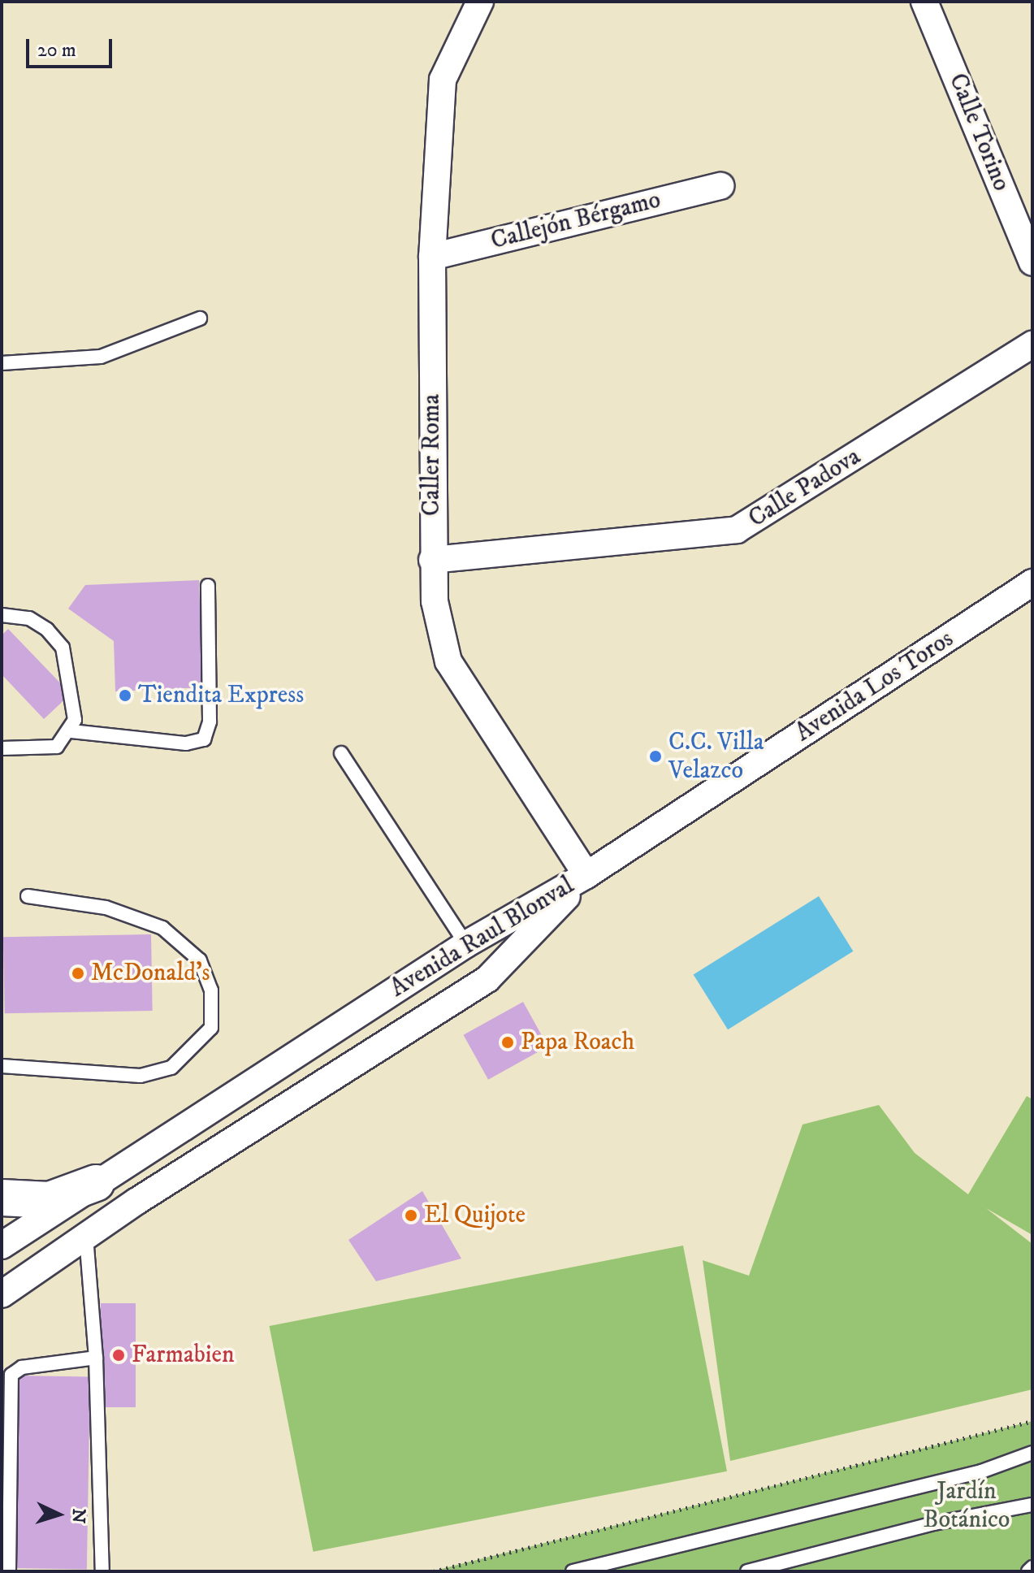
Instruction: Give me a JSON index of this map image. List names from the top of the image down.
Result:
{
  "streets": {
    "street": [
      "Calle Torino",
      "Callejón Bérgamo",
      "Caller Roma",
      "Calle Padova",
      "Avenida Los Toros",
      "Avenida Raul Blonval"
    ]
  },
  "crossings": [
    ["Callejón Bérgamo", "Caller Roma"],
    ["Caller Roma", "Calle Padova"],
    ["Caller Roma", "Avenida Los Toros"],
    ["Caller Roma", "Avenida Raul Blonval"],
    ["Avenida Los Toros", "Avenida Raul Blonval"]
  ],
  "parks": ["Jardín Botánico"],
  "places": [
    "Tiendita Express",
    "C.C. Villa Velazco",
    "McDonald's",
    "Papa Roach",
    "El Quijote",
    "Farmabien"
  ],
  "scale_bar": "20 m",
  "north": "right"
}
